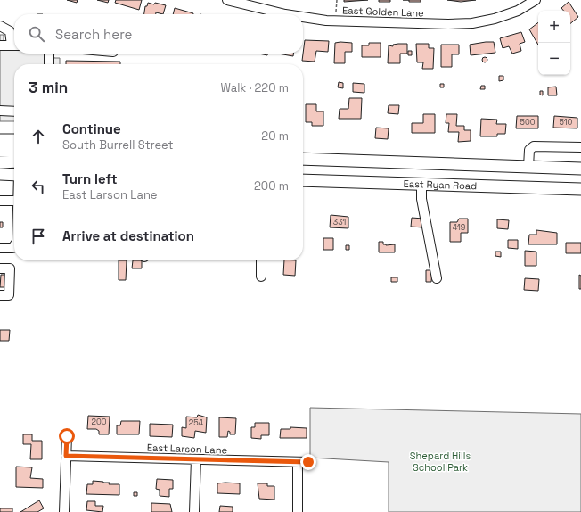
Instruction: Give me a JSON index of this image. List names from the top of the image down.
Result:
{
  "streets": {
    "main road": ["East Ryan Road"],
    "street": ["East Golden Lane", "East Larson Lane"]
  },
  "parks": ["Shepard Hills School Park"],
  "house_numbers": [
    "500",
    "510",
    "331",
    "419",
    "200",
    "254"
  ],
  "page": {
    "map_buttons": ["+", "−"],
    "search": "Search here",
    "heading": ["3 min", "Walk · 220 m"],
    "list": [
      ["Continue", "South Burrell Street", "20 m"],
      ["Turn left", "East Larson Lane", "200 m"],
      "Arrive at destination"
    ]
  }
}
